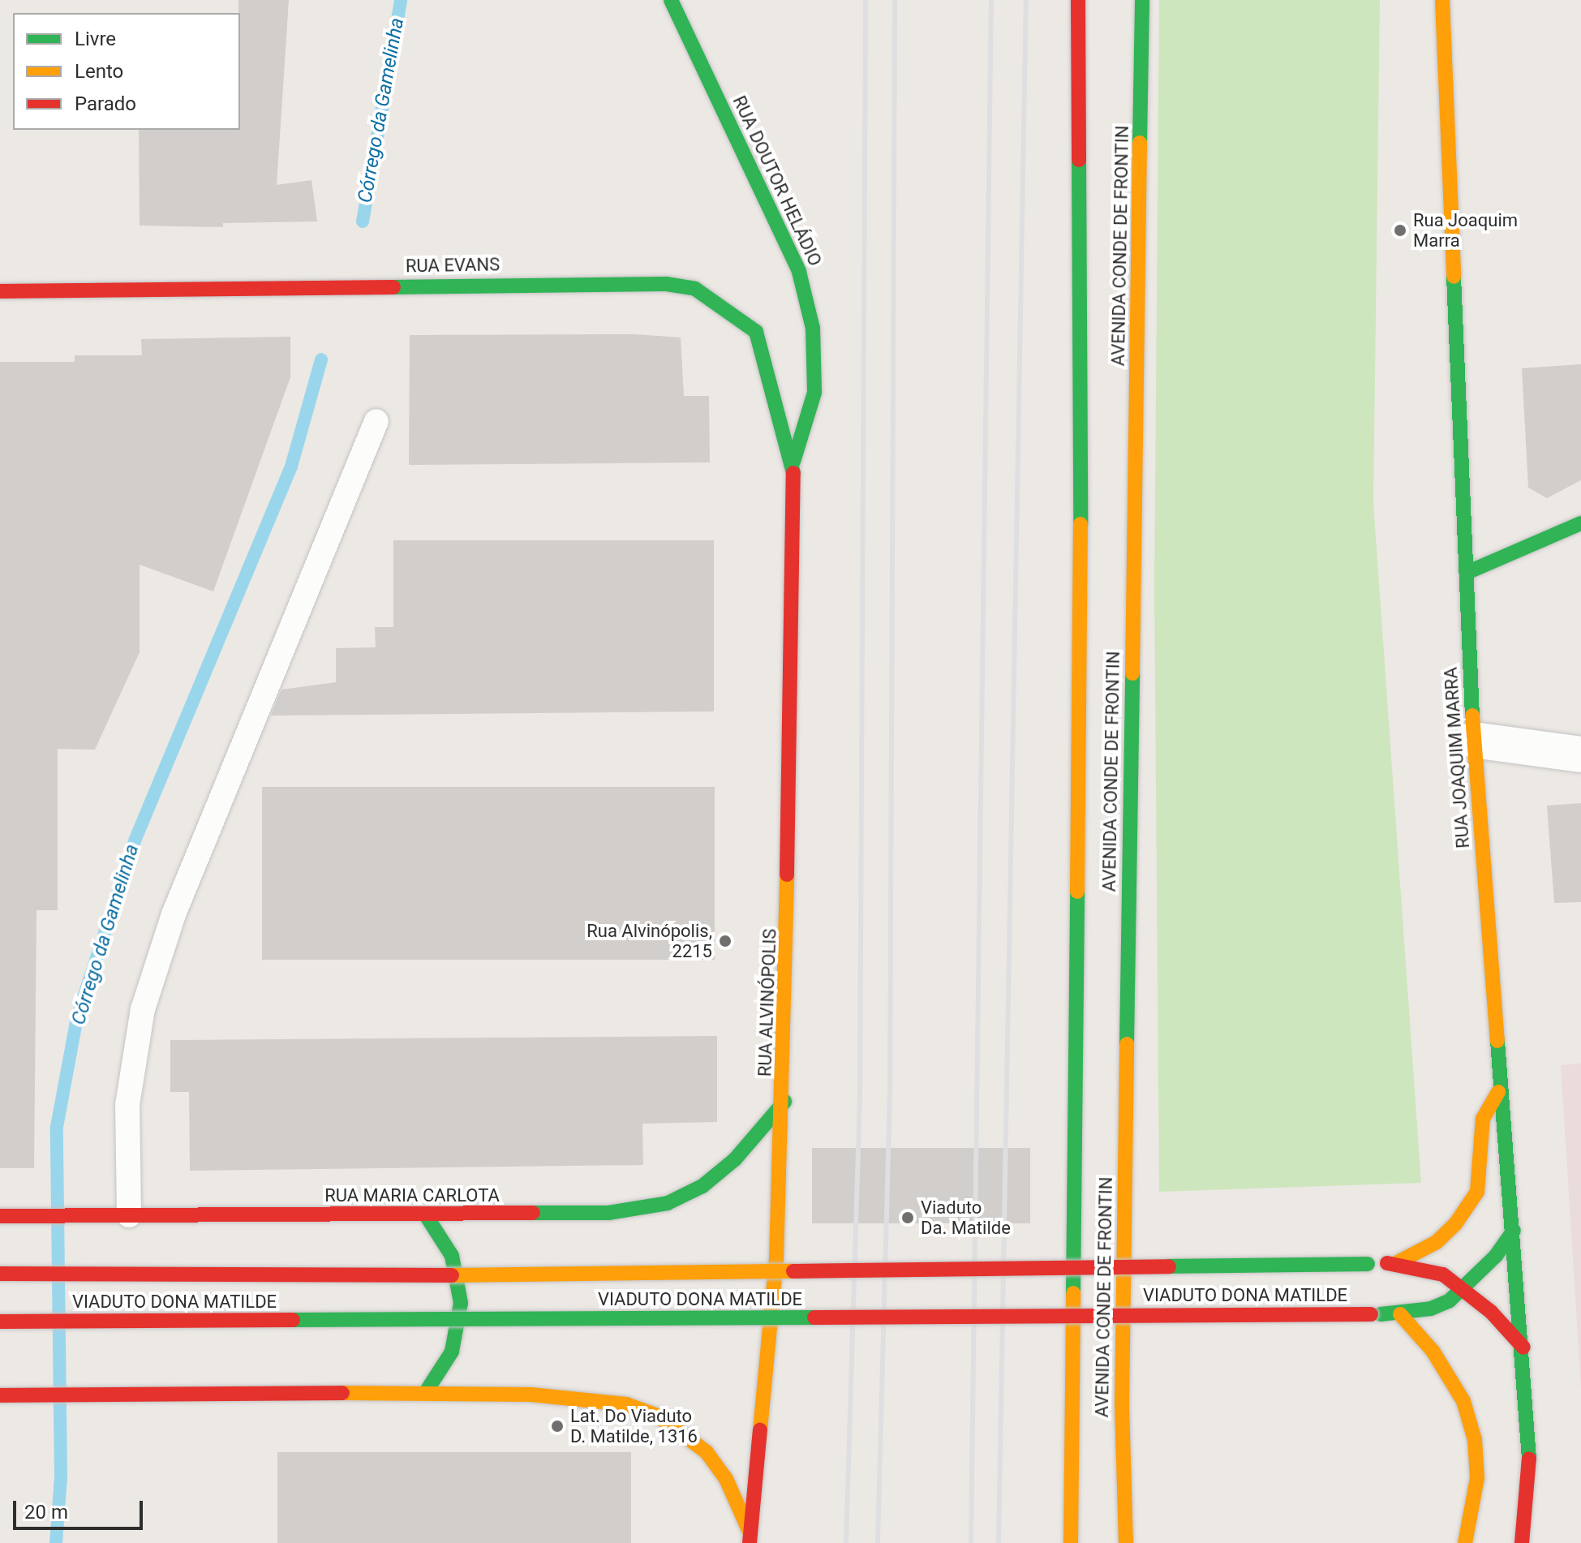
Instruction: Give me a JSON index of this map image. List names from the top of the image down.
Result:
{
  "streets": {
    "main road": [
      "RUA DOUTOR HELÁDIO",
      "AVENIDA CONDE DE FRONTIN",
      "RUA EVANS",
      "RUA JOAQUIM MARRA",
      "RUA ALVINÓPOLIS",
      "RUA MARIA CARLOTA",
      "VIADUTO DONA MATILDE"
    ]
  },
  "crossings": [
    ["RUA DOUTOR HELÁDIO", "RUA EVANS"],
    ["RUA DOUTOR HELÁDIO", "RUA ALVINÓPOLIS"],
    ["RUA EVANS", "RUA ALVINÓPOLIS"],
    ["RUA ALVINÓPOLIS", "RUA MARIA CARLOTA"]
  ],
  "water": ["Córrego da Gamelinha"],
  "places": [
    "Rua Joaquim Marra",
    "Rua Alvinópolis, 2215",
    "Viaduto Da. Matilde",
    "Lat. Do Viaduto D. Matilde, 1316"
  ],
  "legend": ["Livre", "Lento", "Parado"],
  "scale_bar": "20 m"
}
